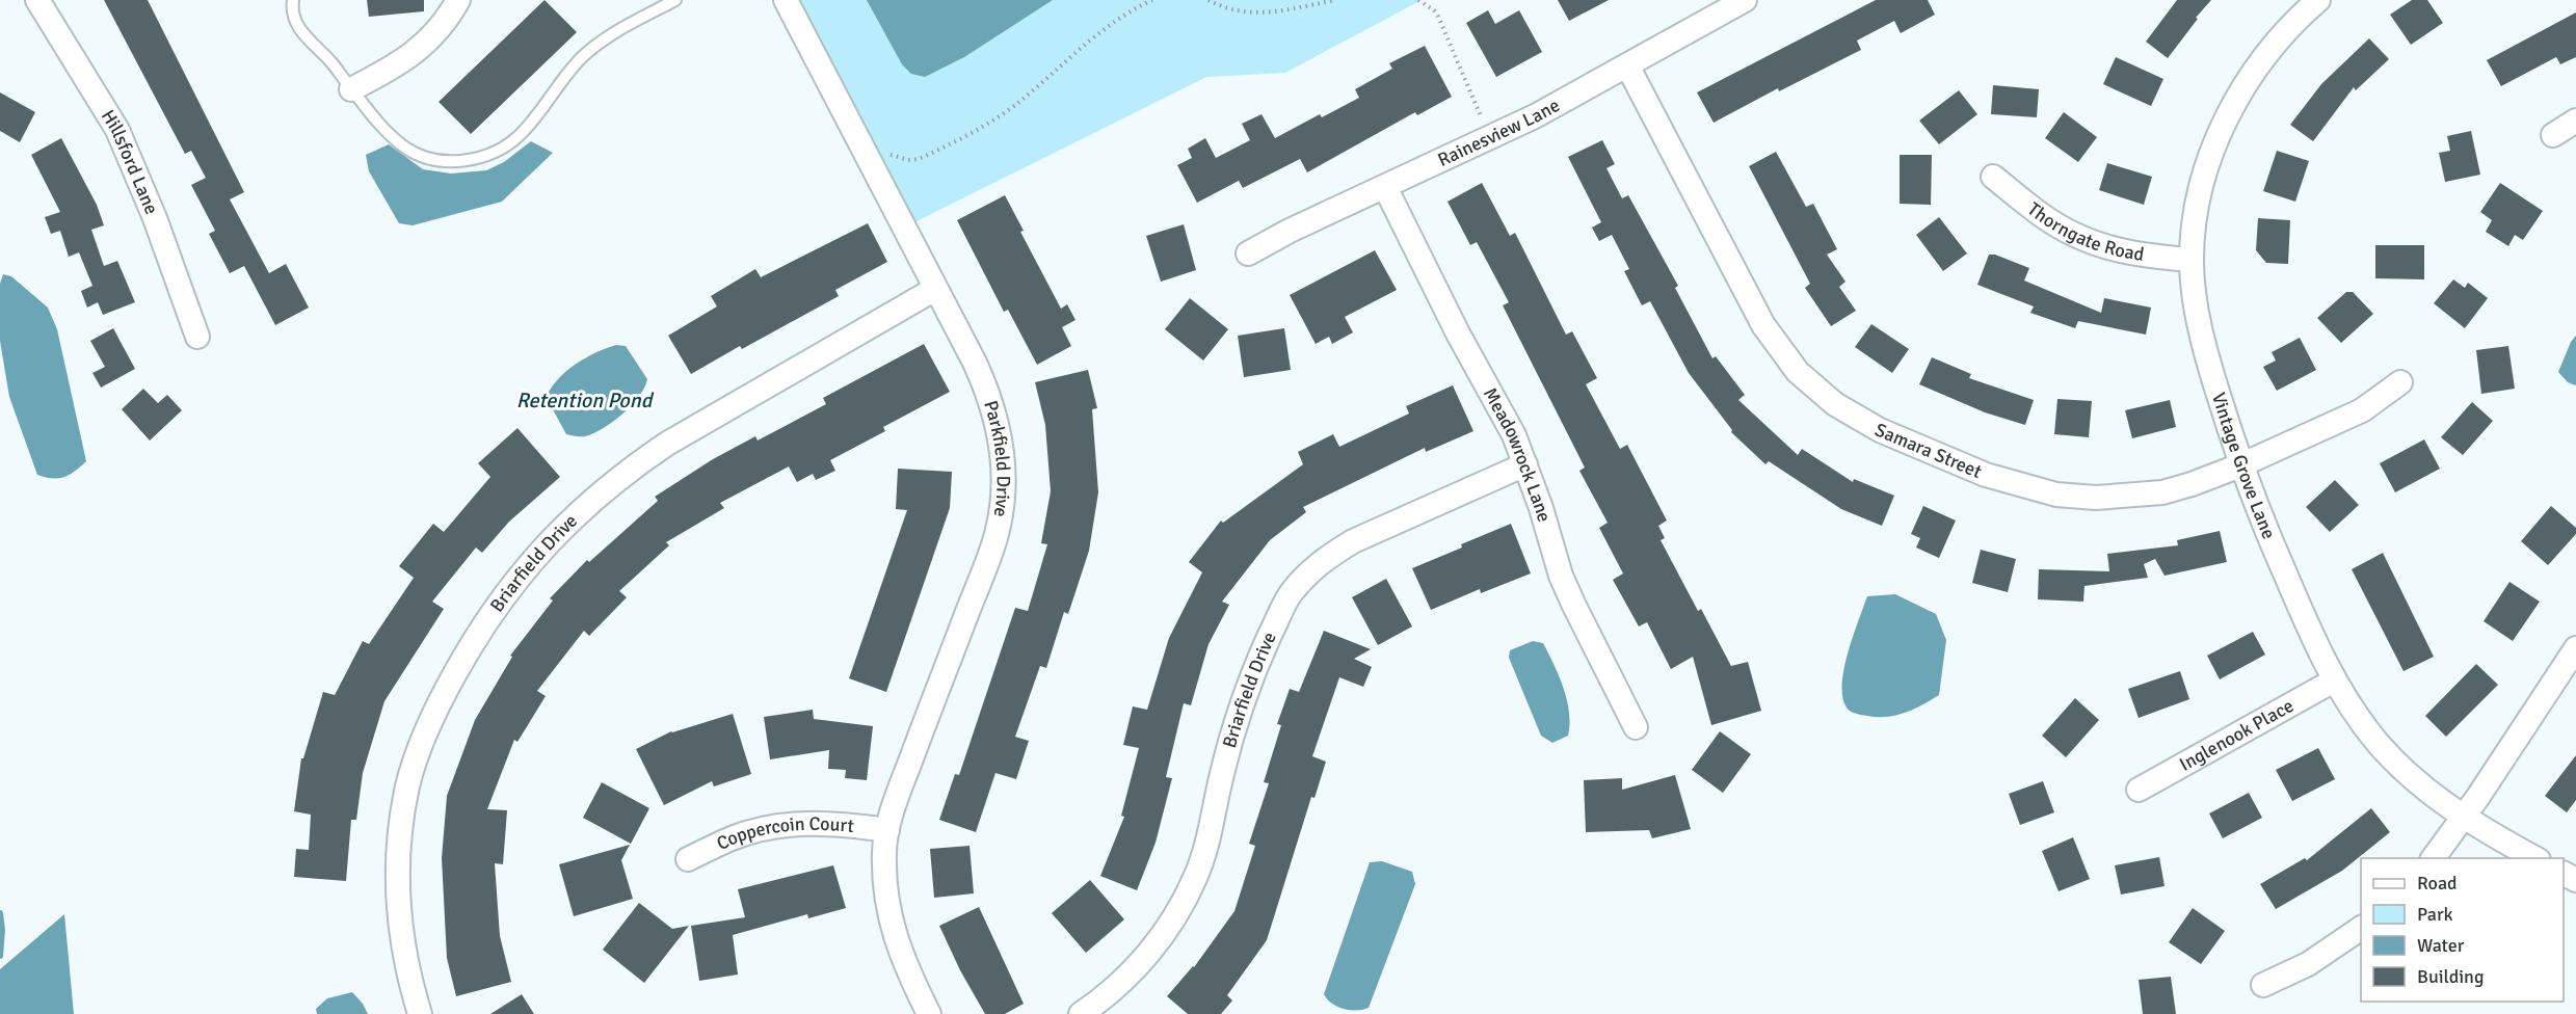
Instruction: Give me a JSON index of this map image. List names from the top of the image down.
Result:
{
  "streets": {
    "street": [
      "Rainesview Lane",
      "Hillsford Lane",
      "Thorngate Road",
      "Samara Street",
      "Meadowrock Lane",
      "Parkfield Drive",
      "Vintage Grove Lane",
      "Briarfield Drive",
      "Inglenook Place",
      "Coppercoin Court"
    ]
  },
  "crossings": [
    ["Rainesview Lane", "Samara Street"],
    ["Rainesview Lane", "Meadowrock Lane"],
    ["Thorngate Road", "Vintage Grove Lane"],
    ["Samara Street", "Vintage Grove Lane"],
    ["Meadowrock Lane", "Briarfield Drive"],
    ["Parkfield Drive", "Briarfield Drive"],
    ["Parkfield Drive", "Coppercoin Court"],
    ["Vintage Grove Lane", "Inglenook Place"]
  ],
  "water": ["Retention Pond"],
  "legend": [
    "Road",
    "Park",
    "Water",
    "Building"
  ]
}
